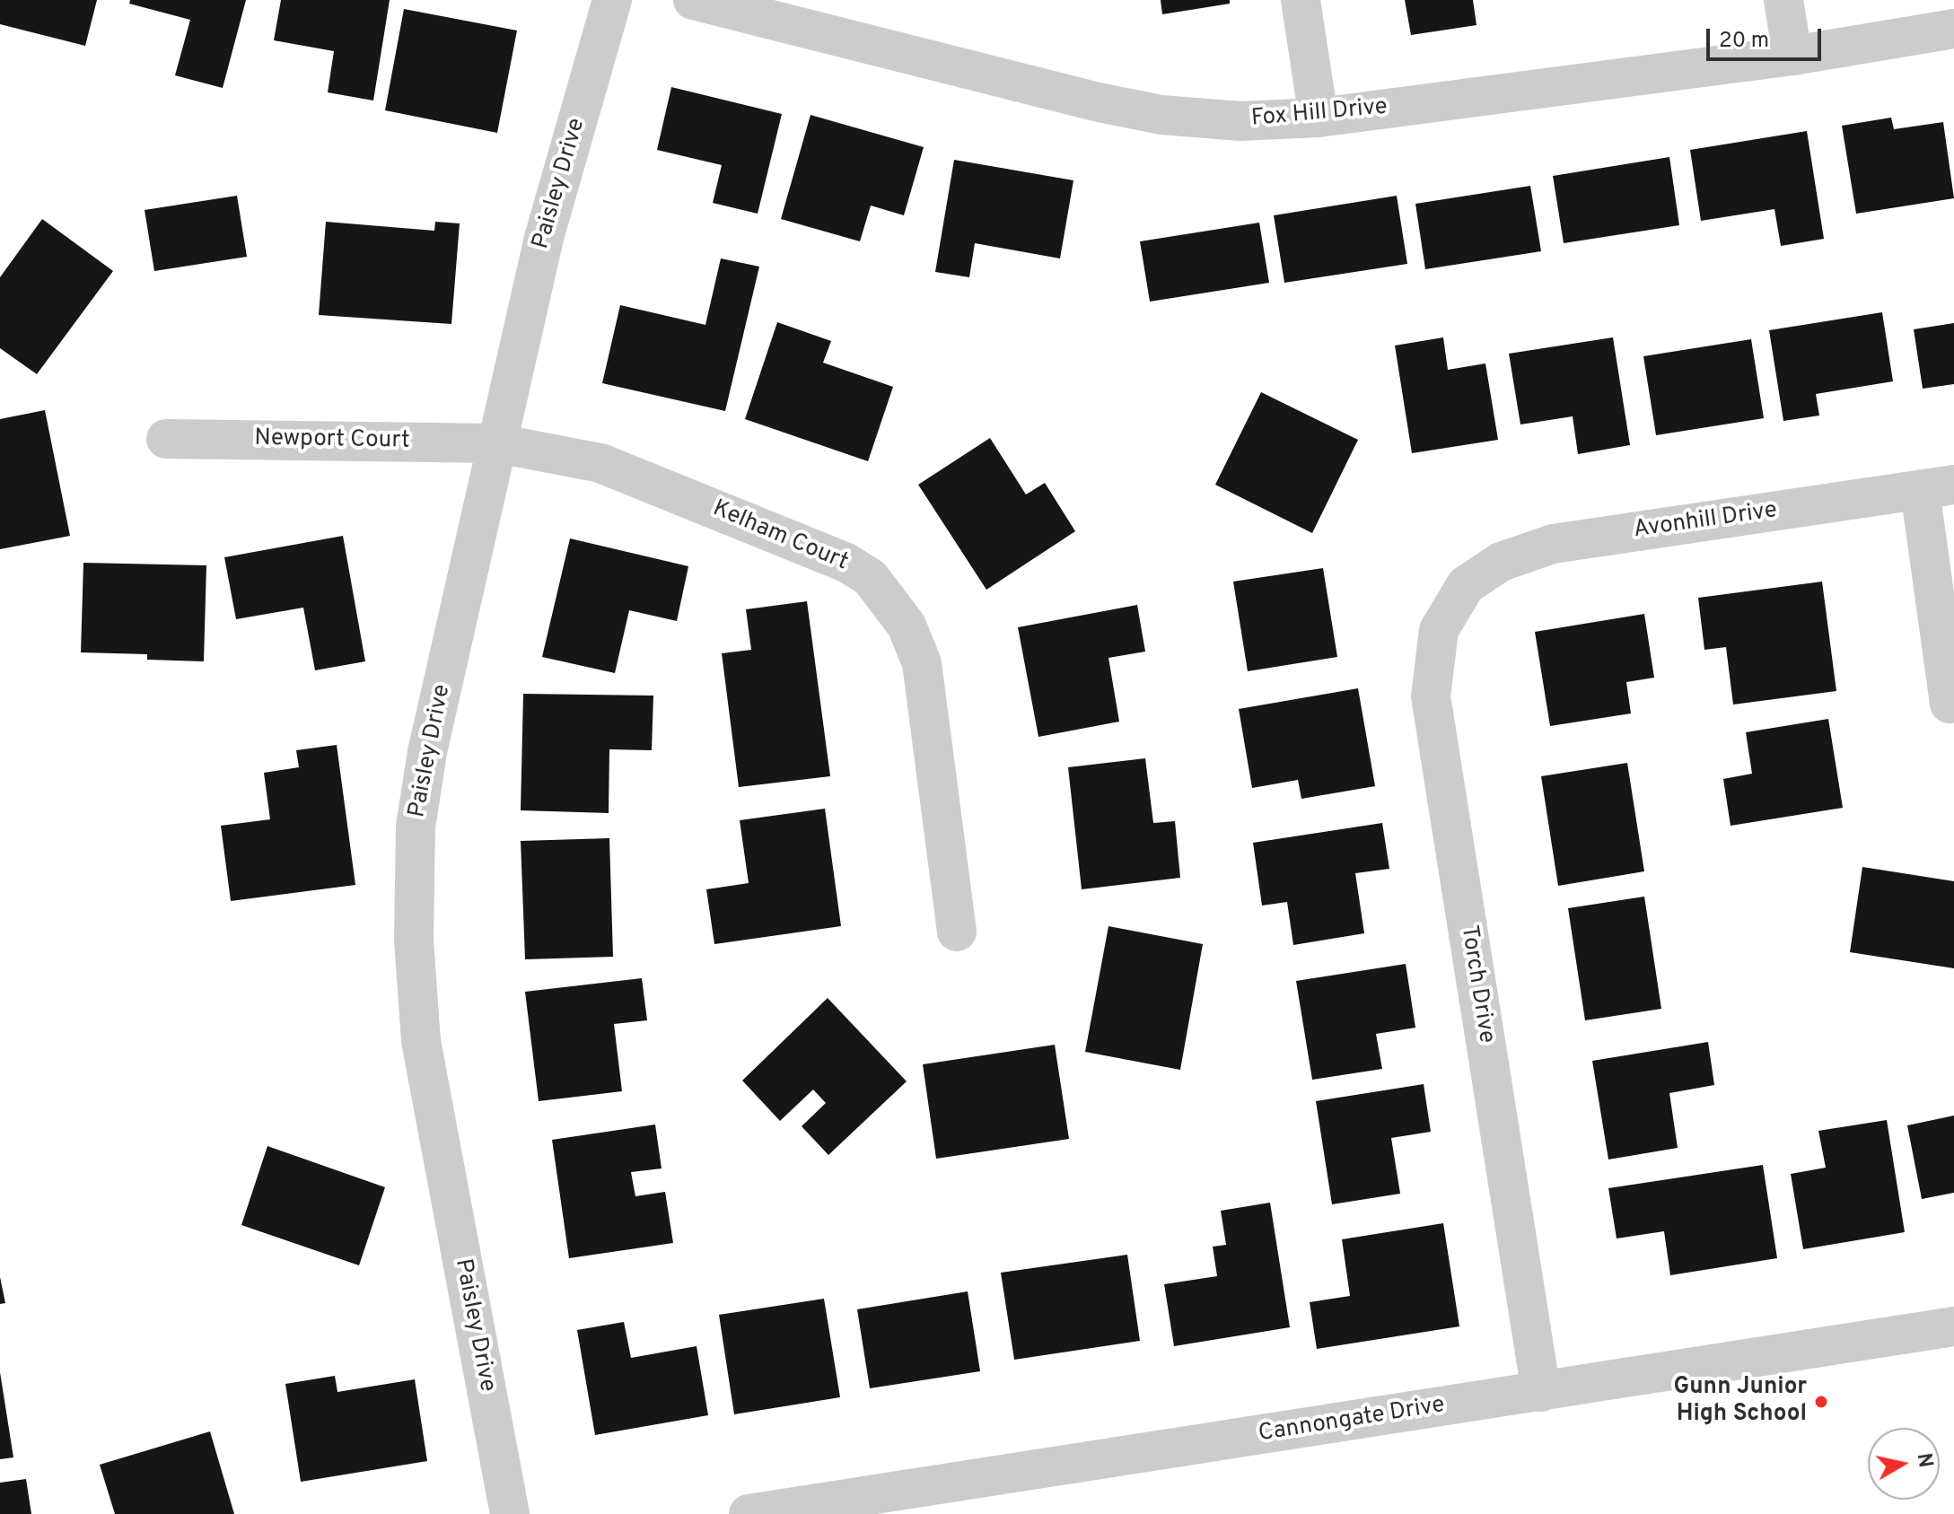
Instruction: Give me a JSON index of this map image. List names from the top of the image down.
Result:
{
  "streets": {
    "street": [
      "Fox Hill Drive",
      "Paisley Drive",
      "Newport Court",
      "Avonhill Drive",
      "Kelham Court",
      "Torch Drive",
      "Cannongate Drive"
    ]
  },
  "crossings": [
    ["Paisley Drive", "Newport Court"],
    ["Paisley Drive", "Kelham Court"],
    ["Newport Court", "Kelham Court"],
    ["Avonhill Drive", "Torch Drive"],
    ["Torch Drive", "Cannongate Drive"]
  ],
  "places": ["Gunn Junior High School"],
  "scale_bar": "20 m",
  "north": "right"
}
